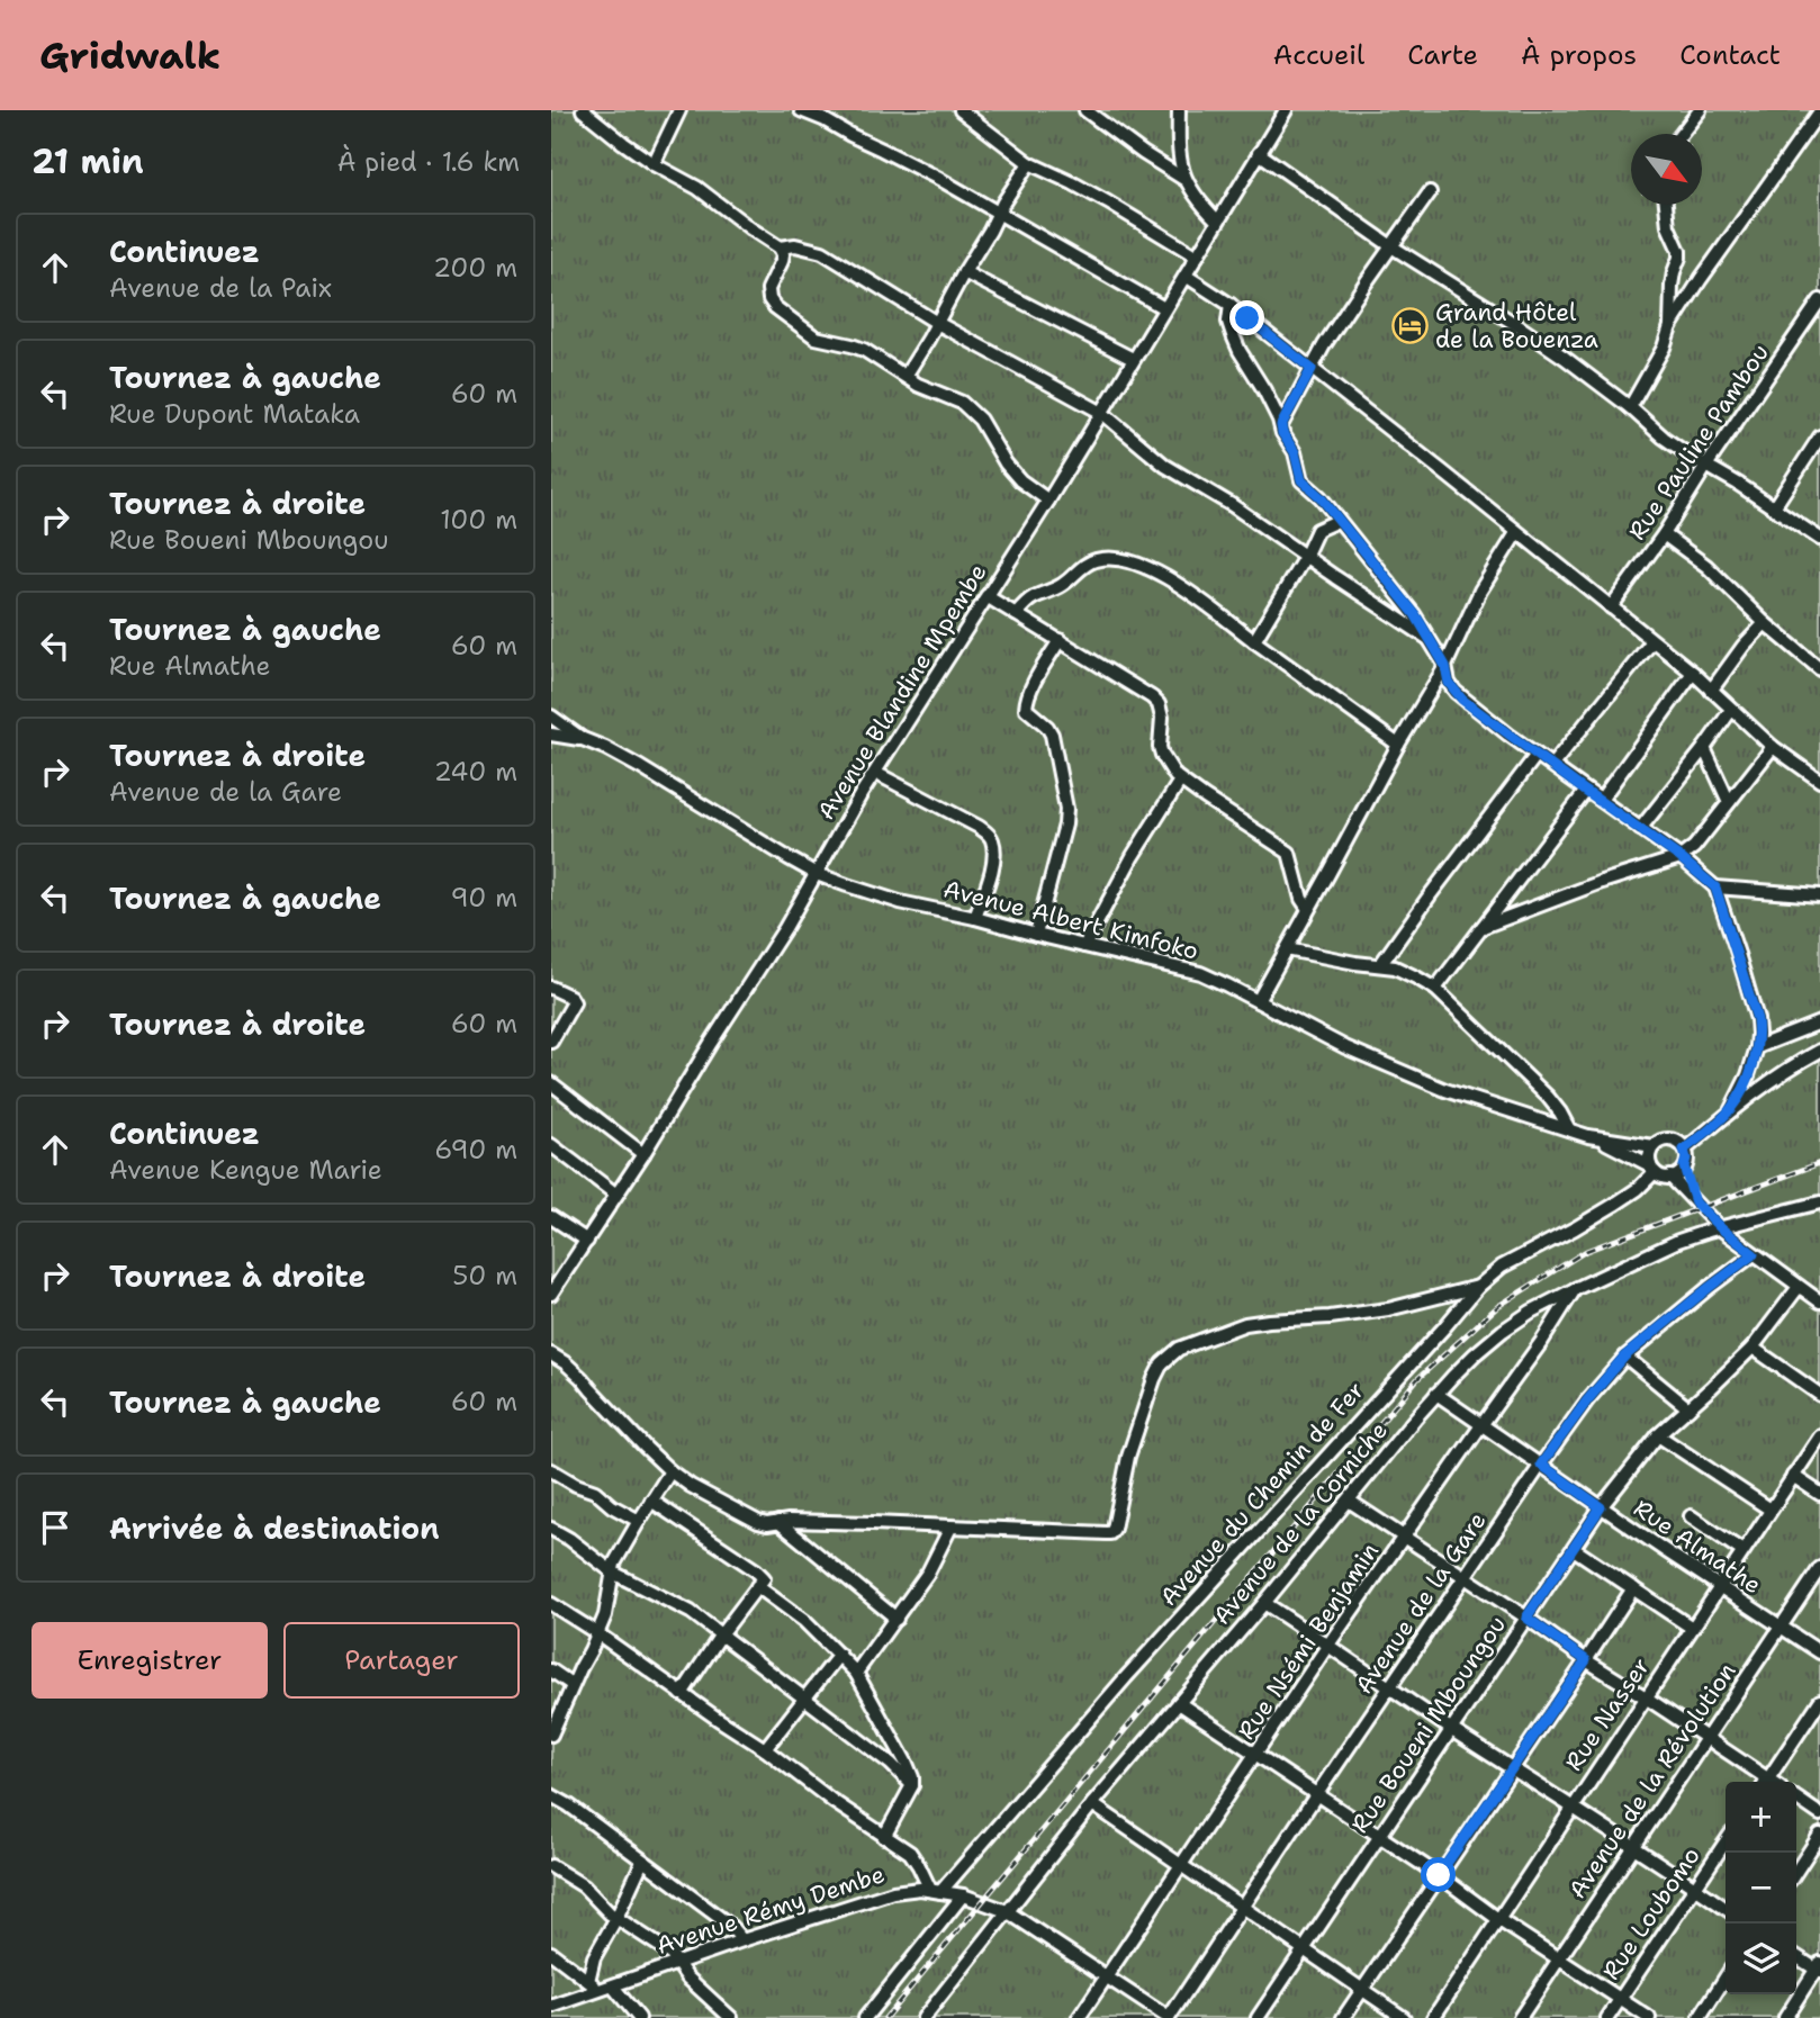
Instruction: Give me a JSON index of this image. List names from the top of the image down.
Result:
{
  "streets": {
    "street": [
      "Rue Pauline Pambou",
      "Avenue Blandine Mpembe",
      "Avenue Albert Kimfoko",
      "Avenue du Chemin de Fer",
      "Avenue de la Corniche",
      "Rue Almathe",
      "Avenue de la Gare",
      "Rue Nsémi Benjamin",
      "Rue Nasser",
      "Rue Boueni Mboungou",
      "Avenue de la Révolution",
      "Avenue Rémy Dembe",
      "Rue Loubomo"
    ]
  },
  "crossings": [
    ["Avenue Blandine Mpembe", "Avenue Albert Kimfoko"],
    ["Avenue Albert Kimfoko", "Avenue du Chemin de Fer"],
    ["Avenue du Chemin de Fer", "Avenue Rémy Dembe"],
    ["Avenue de la Corniche", "Rue Almathe"],
    ["Avenue de la Corniche", "Rue Nsémi Benjamin"],
    ["Avenue de la Corniche", "Avenue Rémy Dembe"],
    ["Rue Almathe", "Avenue de la Gare"],
    ["Rue Almathe", "Rue Nsémi Benjamin"],
    ["Rue Almathe", "Rue Nasser"],
    ["Rue Almathe", "Rue Boueni Mboungou"],
    ["Rue Almathe", "Avenue de la Révolution"],
    ["Avenue de la Gare", "Avenue Rémy Dembe"],
    ["Rue Nsémi Benjamin", "Avenue Rémy Dembe"]
  ],
  "places": {
    "hotel": ["Grand Hôtel de la Bouenza"]
  },
  "north": "bottom right",
  "page": {
    "header": "Gridwalk",
    "nav": [
      "Accueil",
      "Carte",
      "À propos",
      "Contact"
    ],
    "heading": ["21 min", "À pied · 1.6 km"],
    "list": [
      ["Continuez", "Avenue de la Paix", "200 m"],
      ["Tournez à gauche", "Rue Dupont Mataka", "60 m"],
      ["Tournez à droite", "Rue Boueni Mboungou", "100 m"],
      ["Tournez à gauche", "Rue Almathe", "60 m"],
      ["Tournez à droite", "Avenue de la Gare", "240 m"],
      ["Tournez à gauche", "90 m"],
      ["Tournez à droite", "60 m"],
      ["Continuez", "Avenue Kengue Marie", "690 m"],
      ["Tournez à droite", "50 m"],
      ["Tournez à gauche", "60 m"],
      "Arrivée à destination"
    ],
    "buttons": ["Enregistrer", "Partager"],
    "map_buttons": ["+", "−"]
  }
}
